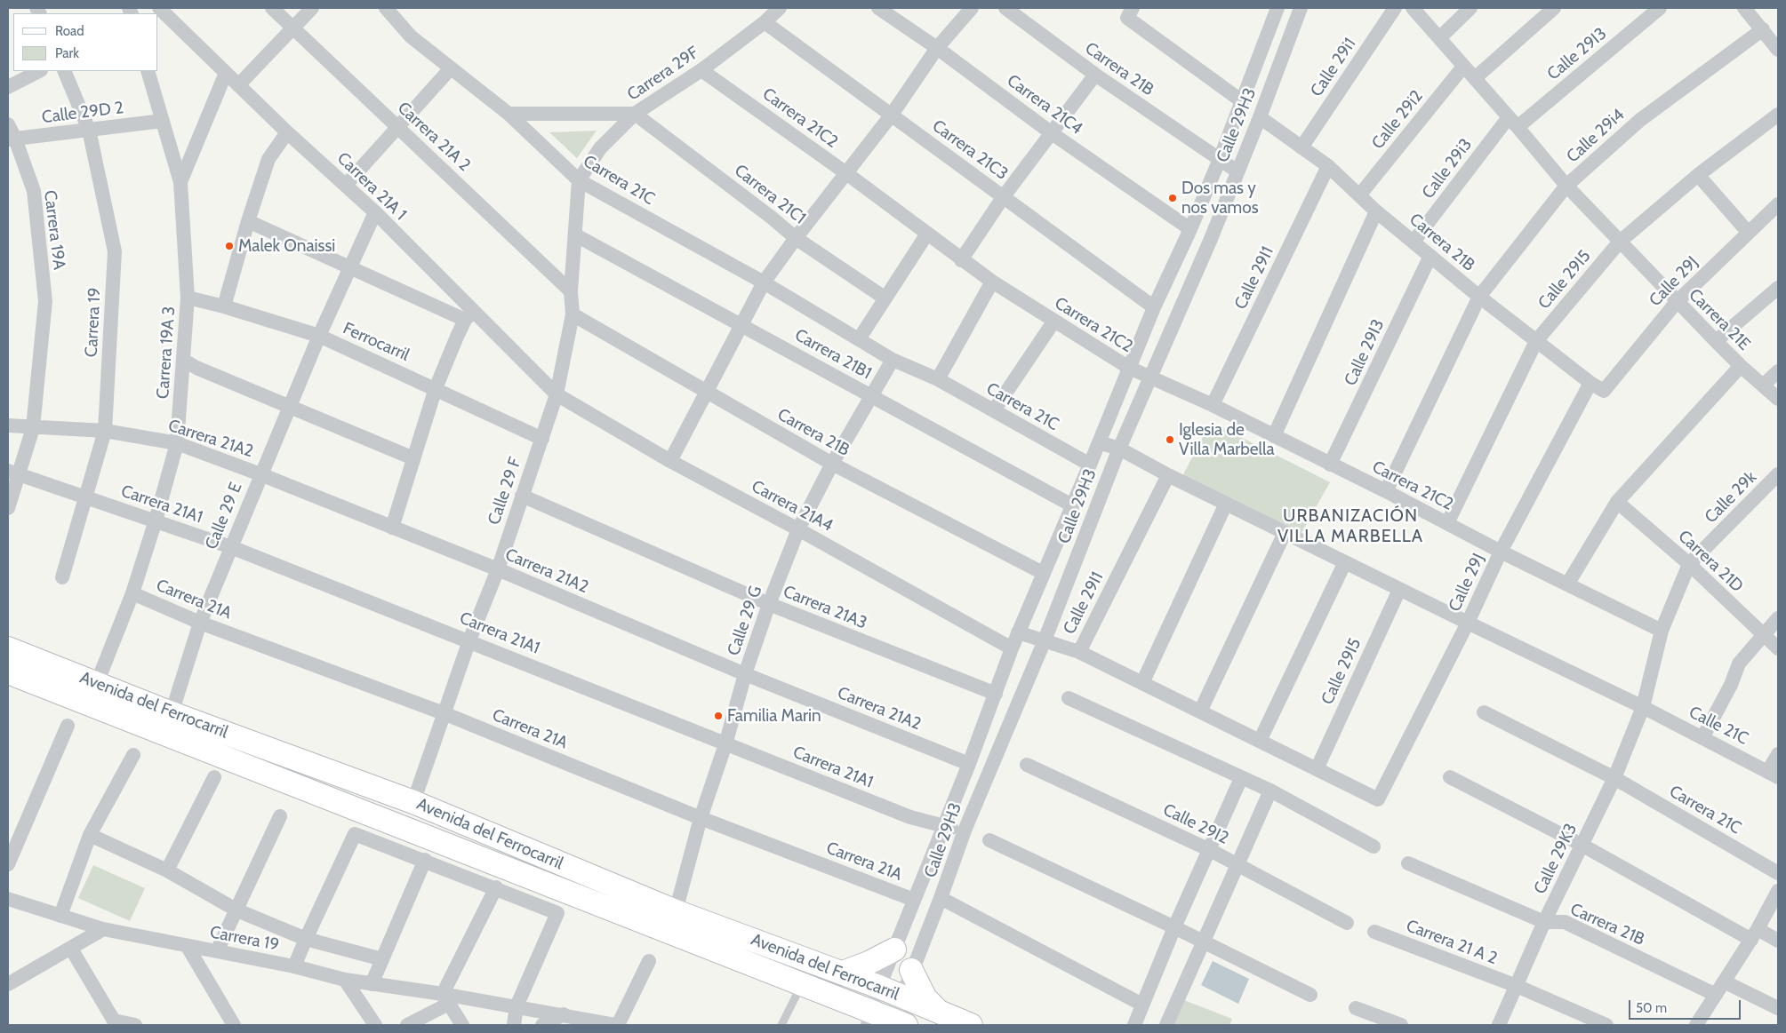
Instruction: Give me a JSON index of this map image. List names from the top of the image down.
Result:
{
  "streets": {
    "main road": ["Avenida del Ferrocarril"],
    "street": [
      "Calle 29I3",
      "Calle 29i1",
      "Carrera 21B",
      "Carrera 29F",
      "Carrera 21C4",
      "Calle 29D 2",
      "Carrera 21C2",
      "Calle 29i2",
      "Calle 29H3",
      "Calle 29i4",
      "Carrera 21A 2",
      "Carrera 21C3",
      "Calle 29i3",
      "Carrera 21C",
      "Carrera 21A 1",
      "Carrera 21C1",
      "Carrera 19A",
      "Calle 29I1",
      "Calle 29I5",
      "Calle 29J",
      "Carrera 21E",
      "Carrera 19",
      "Ferrocarril",
      "Carrera 19A 3",
      "Carrera 21B1",
      "Carrera 21A2",
      "Calle 29 F",
      "Calle 29k",
      "Carrera 21A1",
      "Carrera 21A4",
      "Calle 29 E",
      "Carrera 21D",
      "Carrera 21A",
      "Carrera 21A3",
      "Calle 29 G",
      "Calle 21C",
      "Calle 29I2",
      "Calle 29K3",
      "Carrera 21 A 2"
    ]
  },
  "crossings": [
    ["Calle 29I3", "Carrera 21B"],
    ["Calle 29I3", "Carrera 21C2"],
    ["Calle 29I3", "Calle 29i3"],
    ["Calle 29I3", "Carrera 21E"],
    ["Calle 29i1", "Carrera 21B"],
    ["Carrera 21B", "Calle 29i2"],
    ["Carrera 21B", "Calle 29H3"],
    ["Carrera 21B", "Calle 29i4"],
    ["Carrera 21B", "Calle 29i3"],
    ["Carrera 21B", "Calle 29I1"],
    ["Carrera 21B", "Calle 29I5"],
    ["Carrera 21B", "Calle 29J"],
    ["Carrera 21B", "Calle 29 F"],
    ["Carrera 21B", "Calle 29 G"],
    ["Carrera 21B", "Calle 29K3"],
    ["Carrera 29F", "Carrera 21C2"],
    ["Carrera 29F", "Carrera 21C3"],
    ["Carrera 29F", "Carrera 21C"],
    ["Carrera 29F", "Carrera 21C1"],
    ["Carrera 29F", "Calle 29 F"],
    ["Carrera 21C4", "Calle 29H3"],
    ["Calle 29D 2", "Carrera 19A"],
    ["Calle 29D 2", "Carrera 19"],
    ["Calle 29D 2", "Carrera 19A 3"],
    ["Carrera 21C2", "Calle 29H3"],
    ["Carrera 21C2", "Calle 29I1"],
    ["Carrera 21C2", "Calle 29I5"],
    ["Carrera 21C2", "Calle 29J"],
    ["Carrera 21C2", "Calle 29K3"],
    ["Calle 29i2", "Carrera 21E"],
    ["Calle 29H3", "Carrera 21C3"],
    ["Calle 29H3", "Carrera 21C"],
    ["Calle 29H3", "Carrera 21B1"],
    ["Calle 29H3", "Carrera 21A2"],
    ["Calle 29H3", "Carrera 21A1"],
    ["Calle 29H3", "Carrera 21A4"],
    ["Calle 29H3", "Carrera 21A"],
    ["Calle 29H3", "Carrera 21A3"],
    ["Calle 29H3", "Avenida del Ferrocarril"],
    ["Calle 29i4", "Carrera 21E"],
    ["Carrera 21A 2", "Calle 29 F"],
    ["Calle 29i3", "Carrera 21E"],
    ["Carrera 21C", "Calle 29 F"],
    ["Carrera 21C", "Calle 29 G"],
    ["Carrera 21C", "Calle 29K3"],
    ["Carrera 21A 1", "Calle 29 F"],
    ["Carrera 21A 1", "Carrera 21A4"],
    ["Carrera 19A", "Carrera 21A2"],
    ["Carrera 19A", "Carrera 21A1"],
    ["Calle 29I5", "Calle 29J"],
    ["Calle 29I5", "Carrera 21E"],
    ["Calle 29J", "Carrera 21E"],
    ["Carrera 19", "Carrera 21A2"],
    ["Carrera 19", "Carrera 21A1"],
    ["Ferrocarril", "Carrera 19A 3"],
    ["Ferrocarril", "Calle 29 F"],
    ["Ferrocarril", "Calle 29 E"],
    ["Carrera 19A 3", "Carrera 21A2"],
    ["Carrera 19A 3", "Carrera 21A1"],
    ["Carrera 19A 3", "Carrera 21A"],
    ["Carrera 19A 3", "Avenida del Ferrocarril"],
    ["Carrera 21B1", "Calle 29 F"],
    ["Carrera 21B1", "Calle 29 G"],
    ["Carrera 21A2", "Calle 29 F"],
    ["Carrera 21A2", "Calle 29 E"],
    ["Carrera 21A2", "Calle 29 G"],
    ["Calle 29 F", "Carrera 21A1"],
    ["Calle 29 F", "Carrera 21A4"],
    ["Calle 29 F", "Carrera 21A"],
    ["Calle 29 F", "Carrera 21A3"],
    ["Calle 29 F", "Avenida del Ferrocarril"],
    ["Calle 29k", "Carrera 21D"],
    ["Calle 29k", "Calle 29K3"],
    ["Carrera 21A1", "Calle 29 E"],
    ["Carrera 21A1", "Calle 29 G"],
    ["Carrera 21A4", "Calle 29 G"],
    ["Calle 29 E", "Carrera 21A"],
    ["Calle 29 E", "Avenida del Ferrocarril"],
    ["Carrera 21D", "Calle 29K3"],
    ["Carrera 21A", "Calle 29 G"],
    ["Carrera 21A3", "Calle 29 G"],
    ["Calle 29 G", "Avenida del Ferrocarril"],
    ["Calle 21C", "Calle 29K3"],
    ["Calle 29K3", "Carrera 21 A 2"]
  ],
  "districts": ["URBANIZACIÓN VILLA MARBELLA"],
  "places": [
    "Dos mas y nos vamos",
    "Malek Onaissi",
    "Iglesia de Villa Marbella",
    "Familia Marin"
  ],
  "legend": ["Road", "Park"],
  "scale_bar": "50 m"
}
